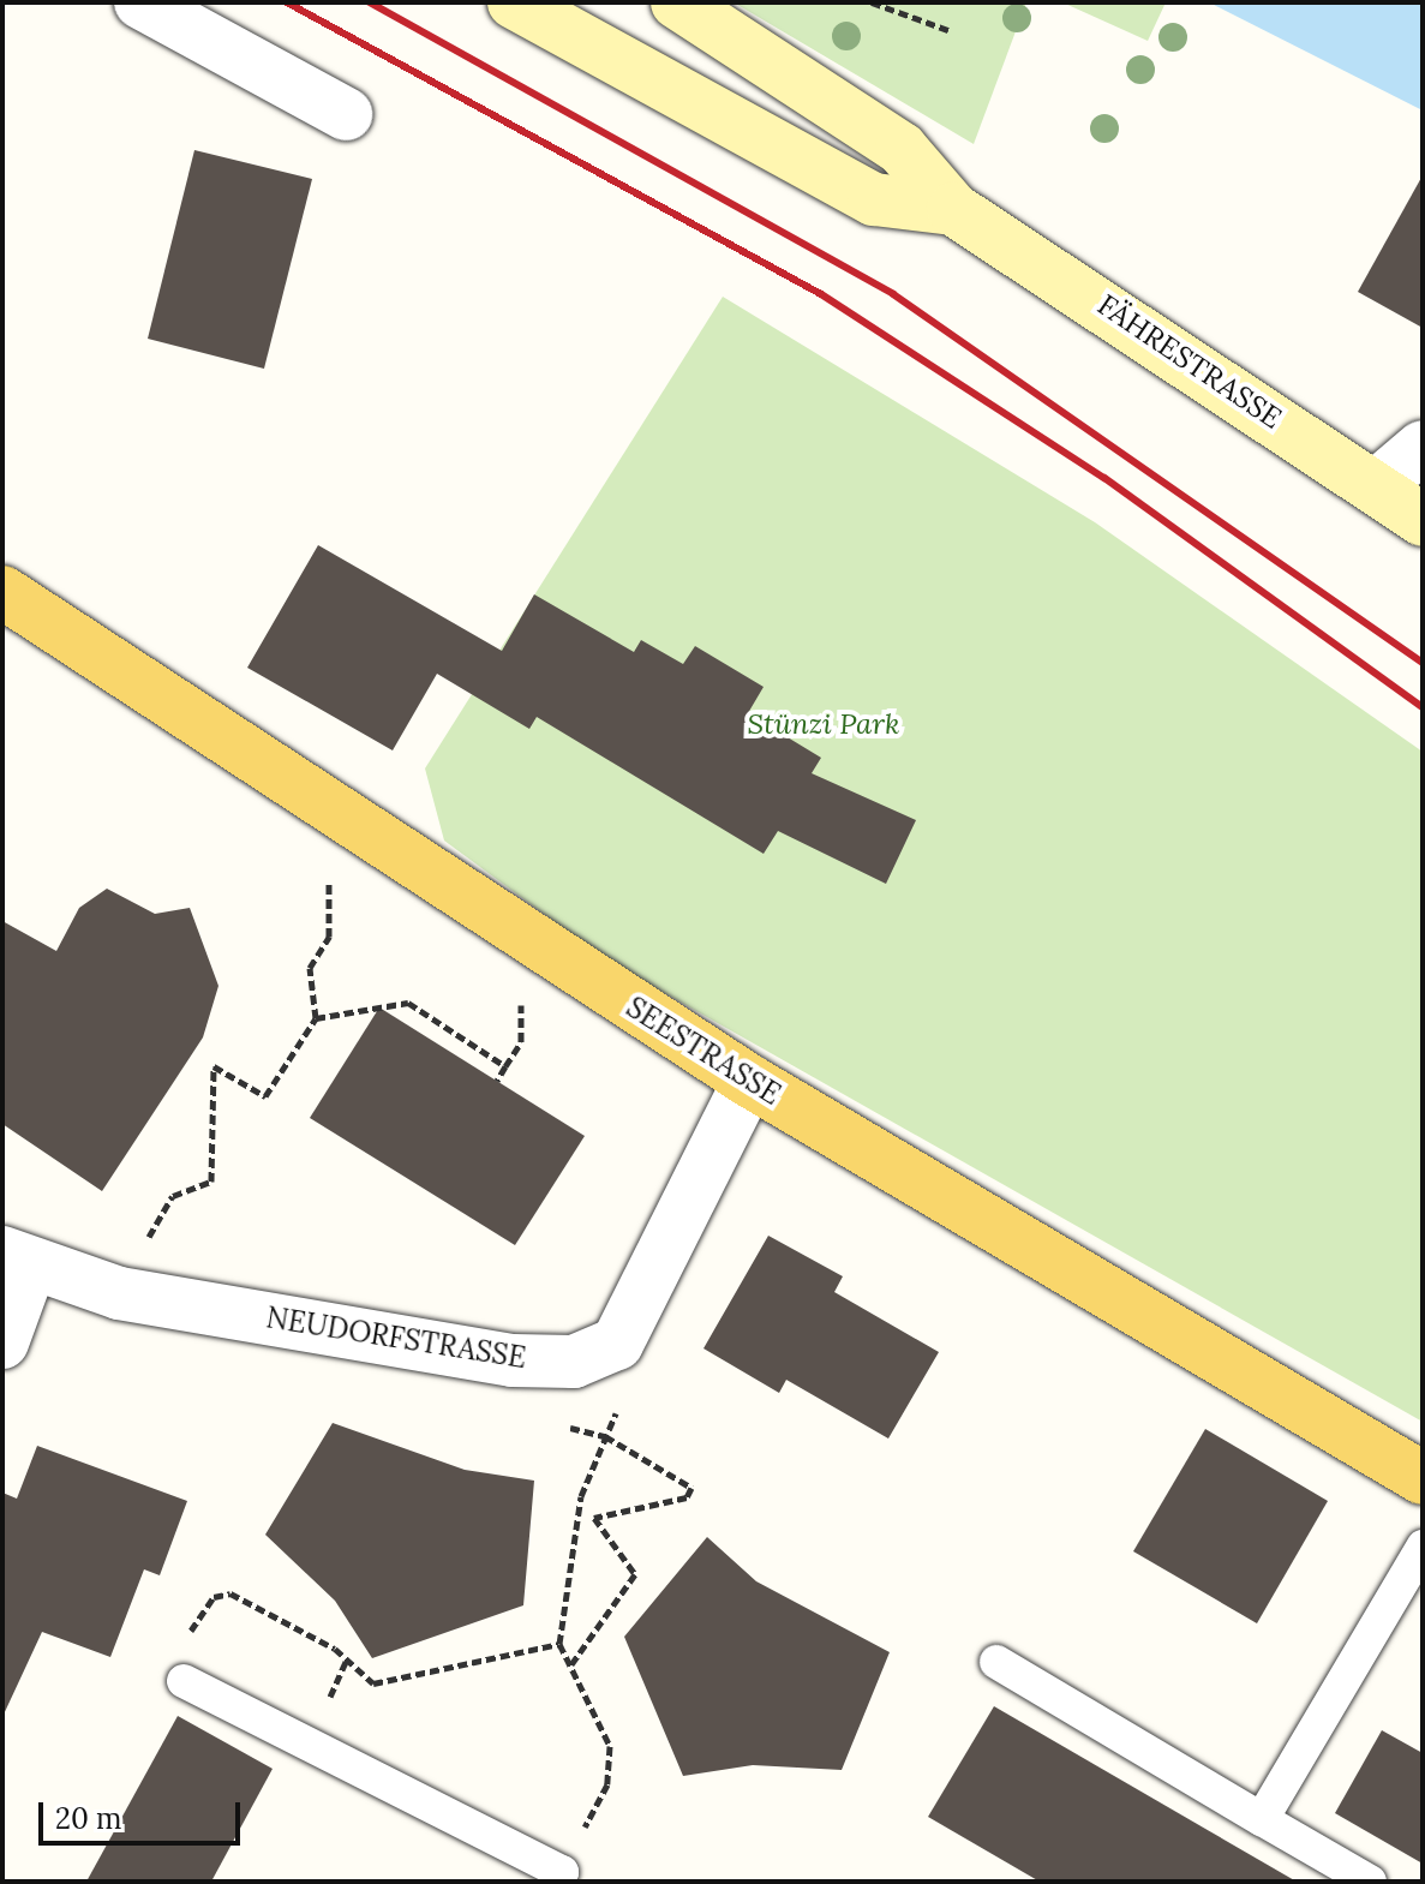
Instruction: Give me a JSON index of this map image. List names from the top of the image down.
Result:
{
  "streets": {
    "main road": ["SEESTRASSE"],
    "street": ["FÄHRESTRASSE", "NEUDORFSTRASSE"]
  },
  "crossings": [
    ["SEESTRASSE", "NEUDORFSTRASSE"]
  ],
  "parks": ["Stünzi Park"],
  "scale_bar": "20 m"
}
